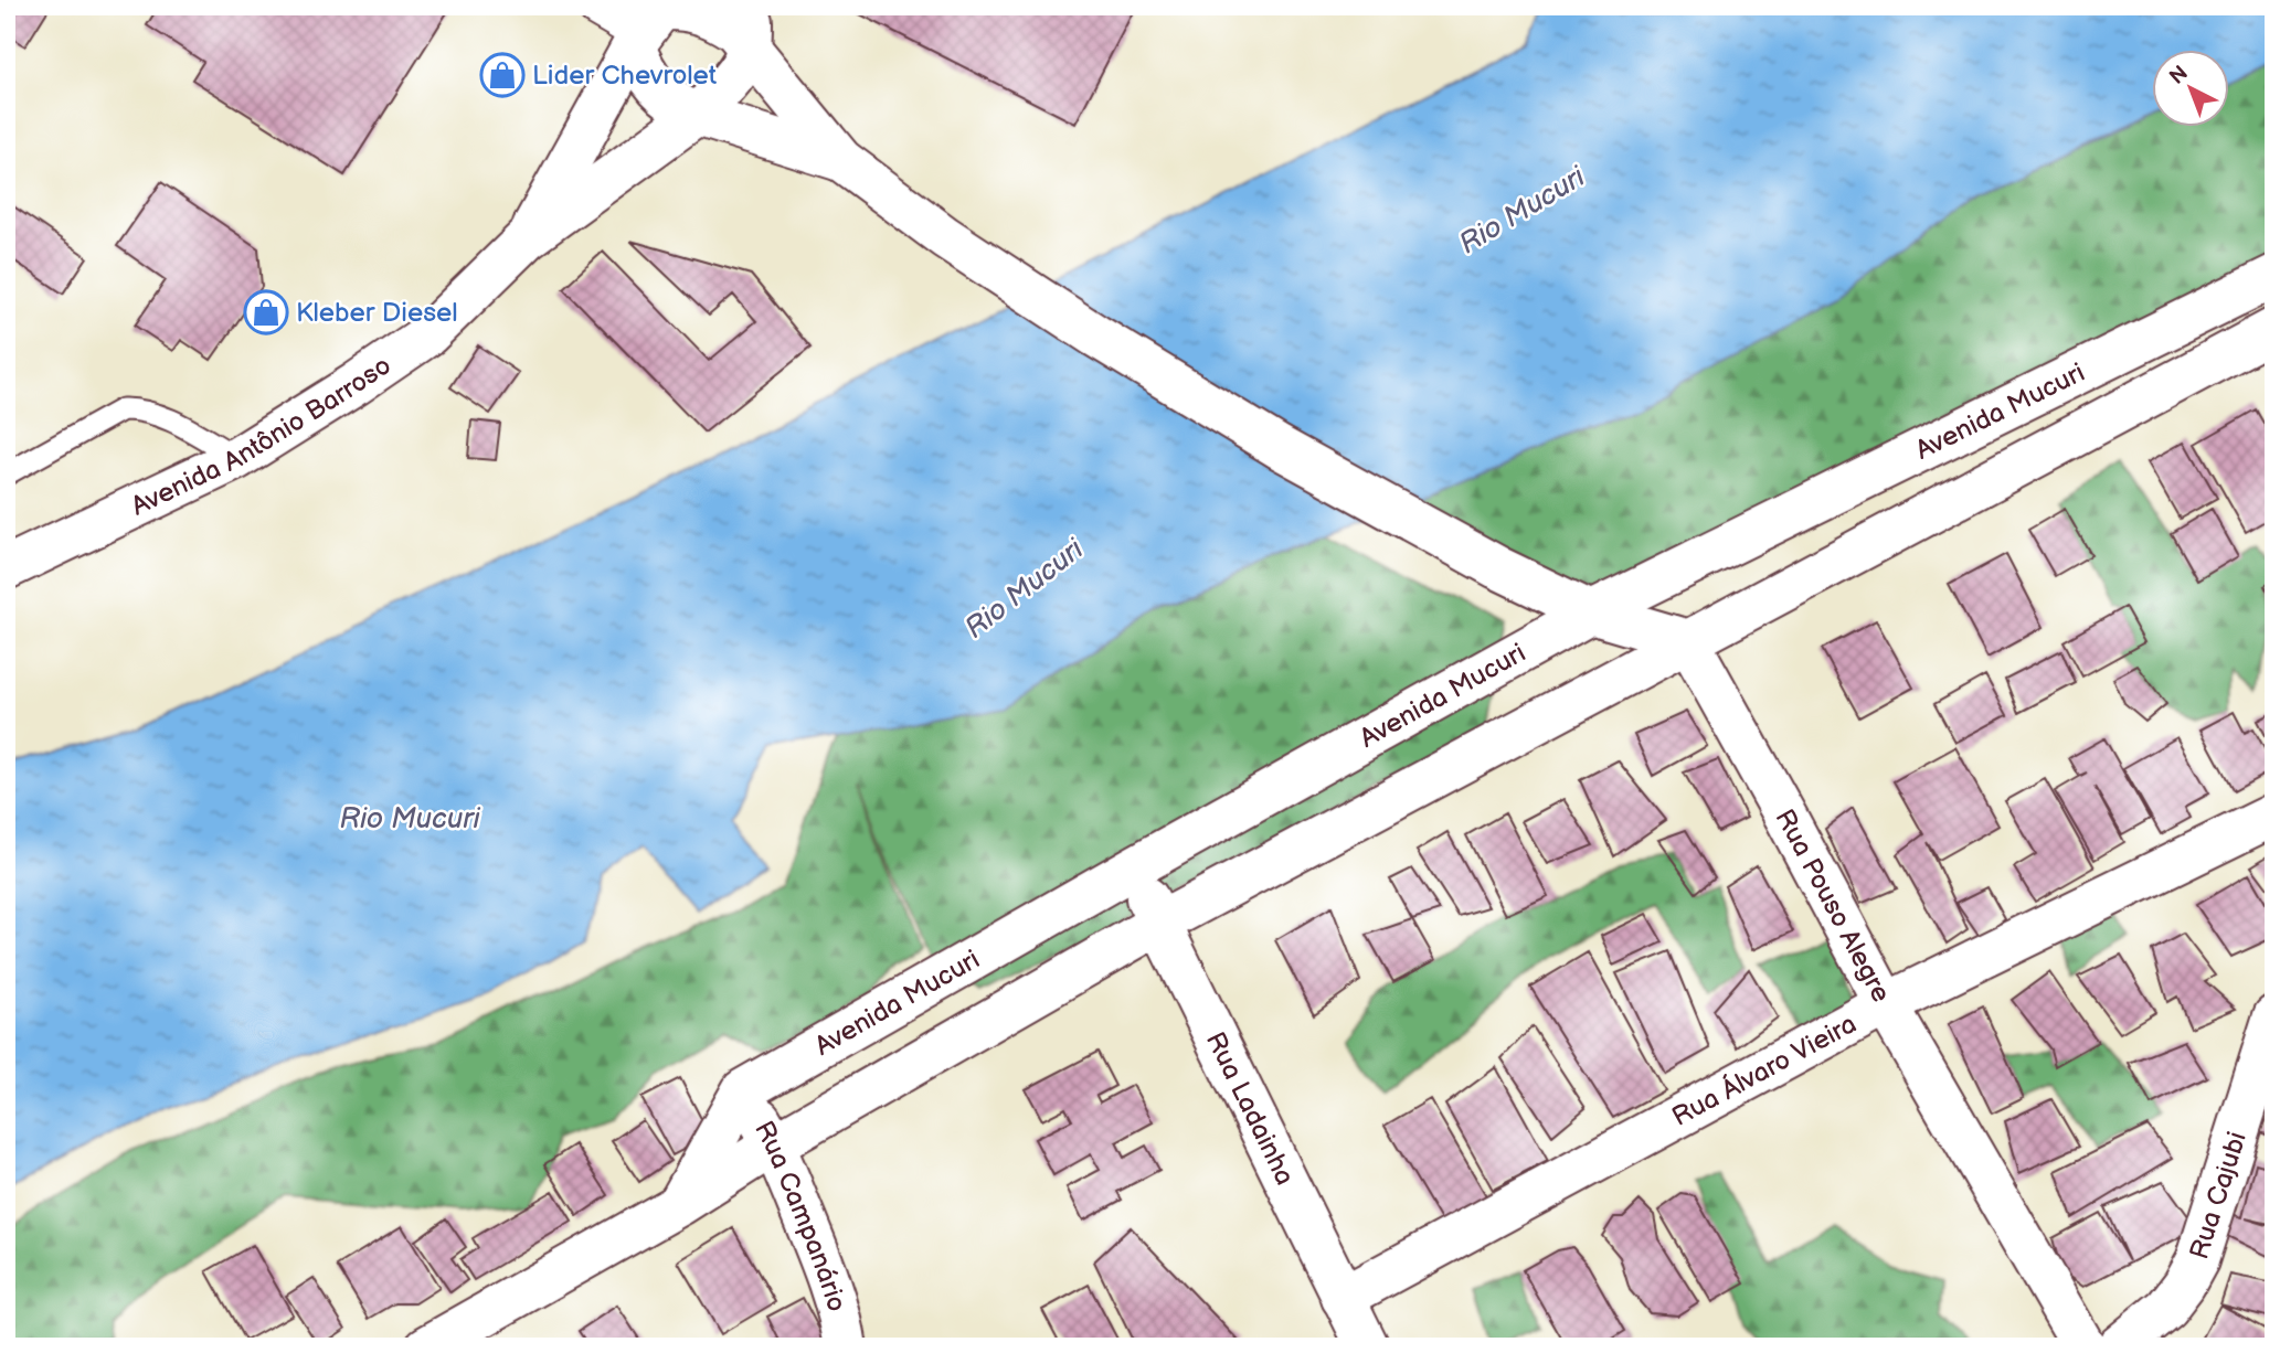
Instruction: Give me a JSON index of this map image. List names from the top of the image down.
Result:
{
  "streets": {
    "street": [
      "Avenida Mucuri",
      "Avenida Antônio Barroso",
      "Rua Pouso Alegre",
      "Rua Álvaro Vieira",
      "Rua Ladainha",
      "Rua Cajubi",
      "Rua Campanário"
    ]
  },
  "crossings": [
    ["Avenida Mucuri", "Rua Pouso Alegre"],
    ["Avenida Mucuri", "Rua Ladainha"],
    ["Avenida Mucuri", "Rua Campanário"],
    ["Rua Pouso Alegre", "Rua Álvaro Vieira"],
    ["Rua Álvaro Vieira", "Rua Ladainha"]
  ],
  "water": ["Rio Mucuri"],
  "places": {
    "shop": ["Lider Chevrolet", "Kleber Diesel"]
  },
  "north": "top left"
}
